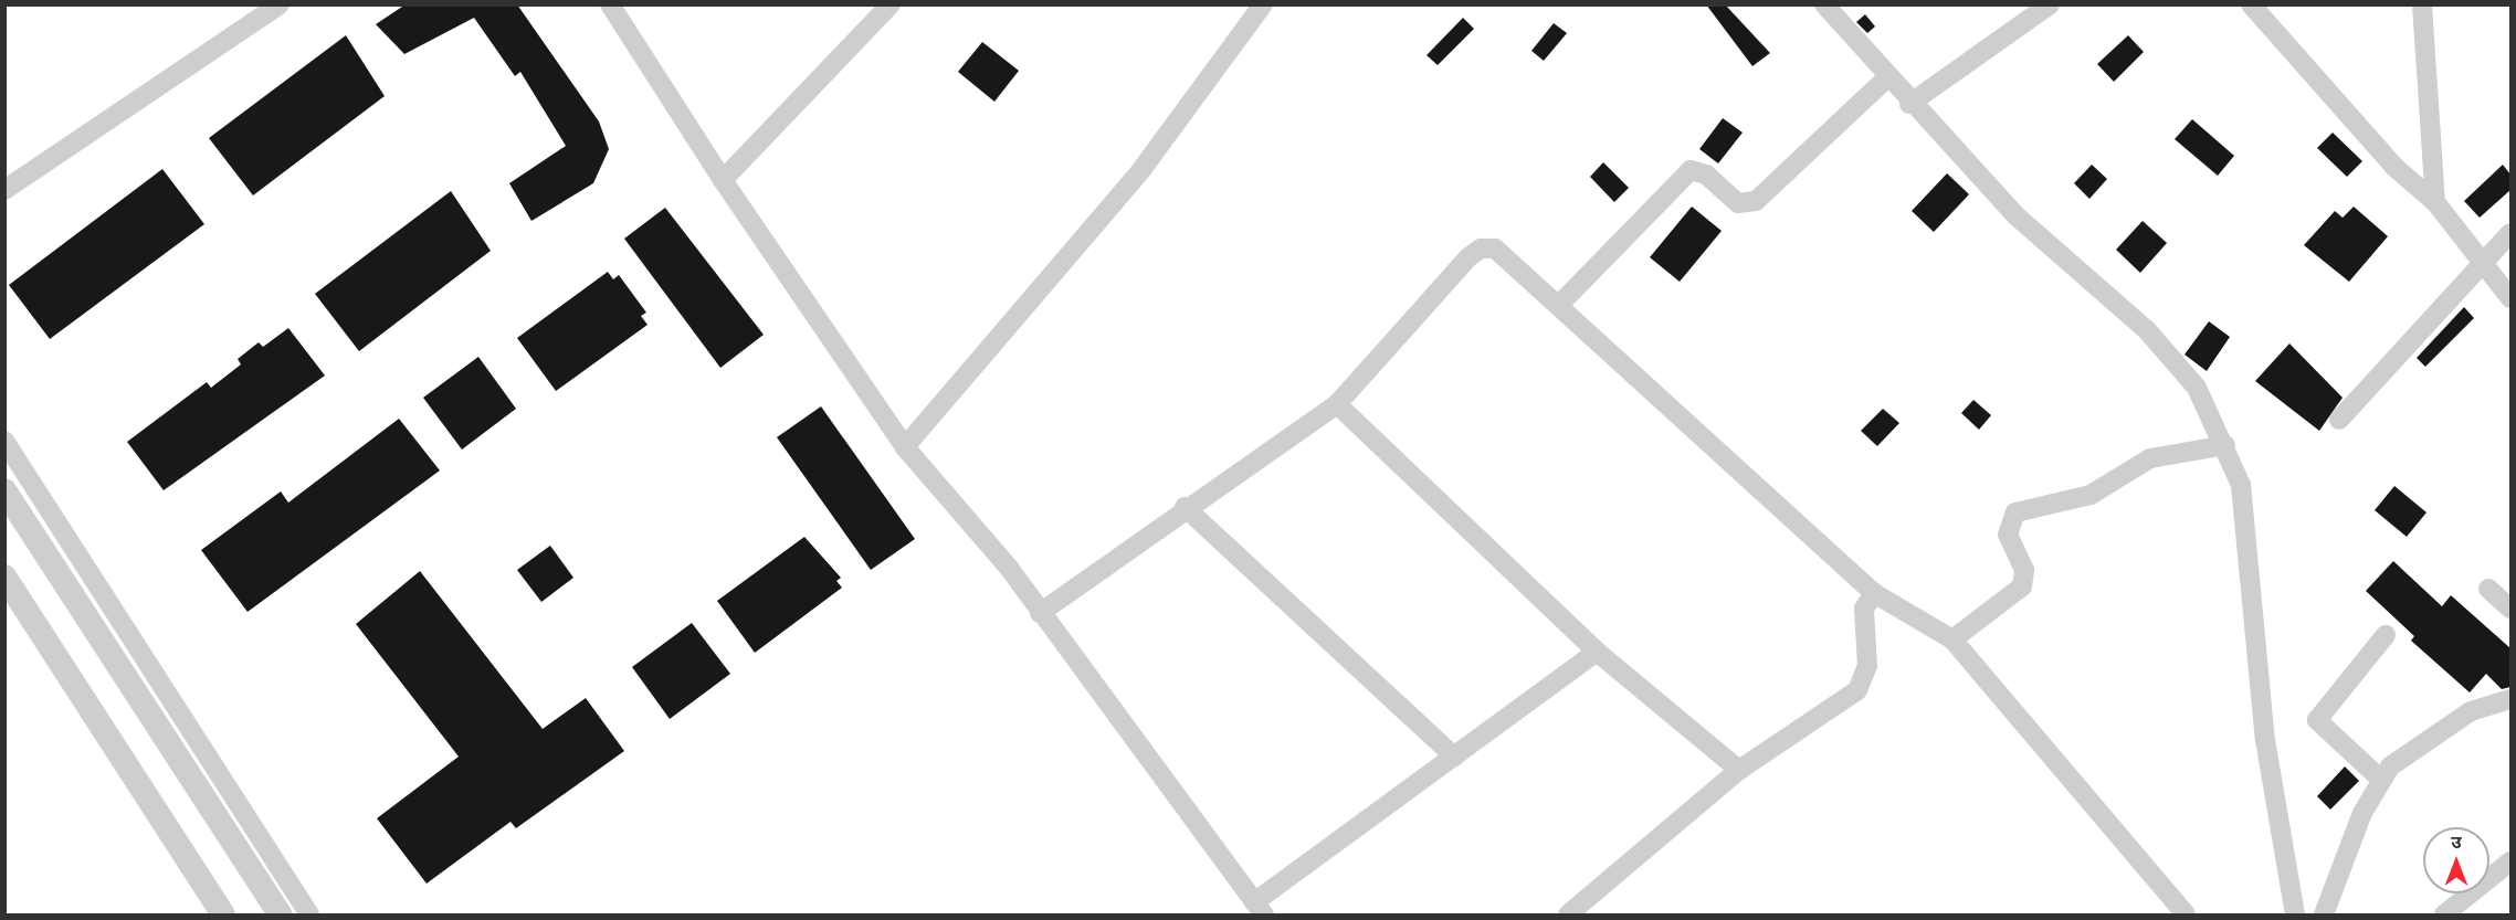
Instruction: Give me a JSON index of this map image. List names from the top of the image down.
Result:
{
  "north": "top"
}
